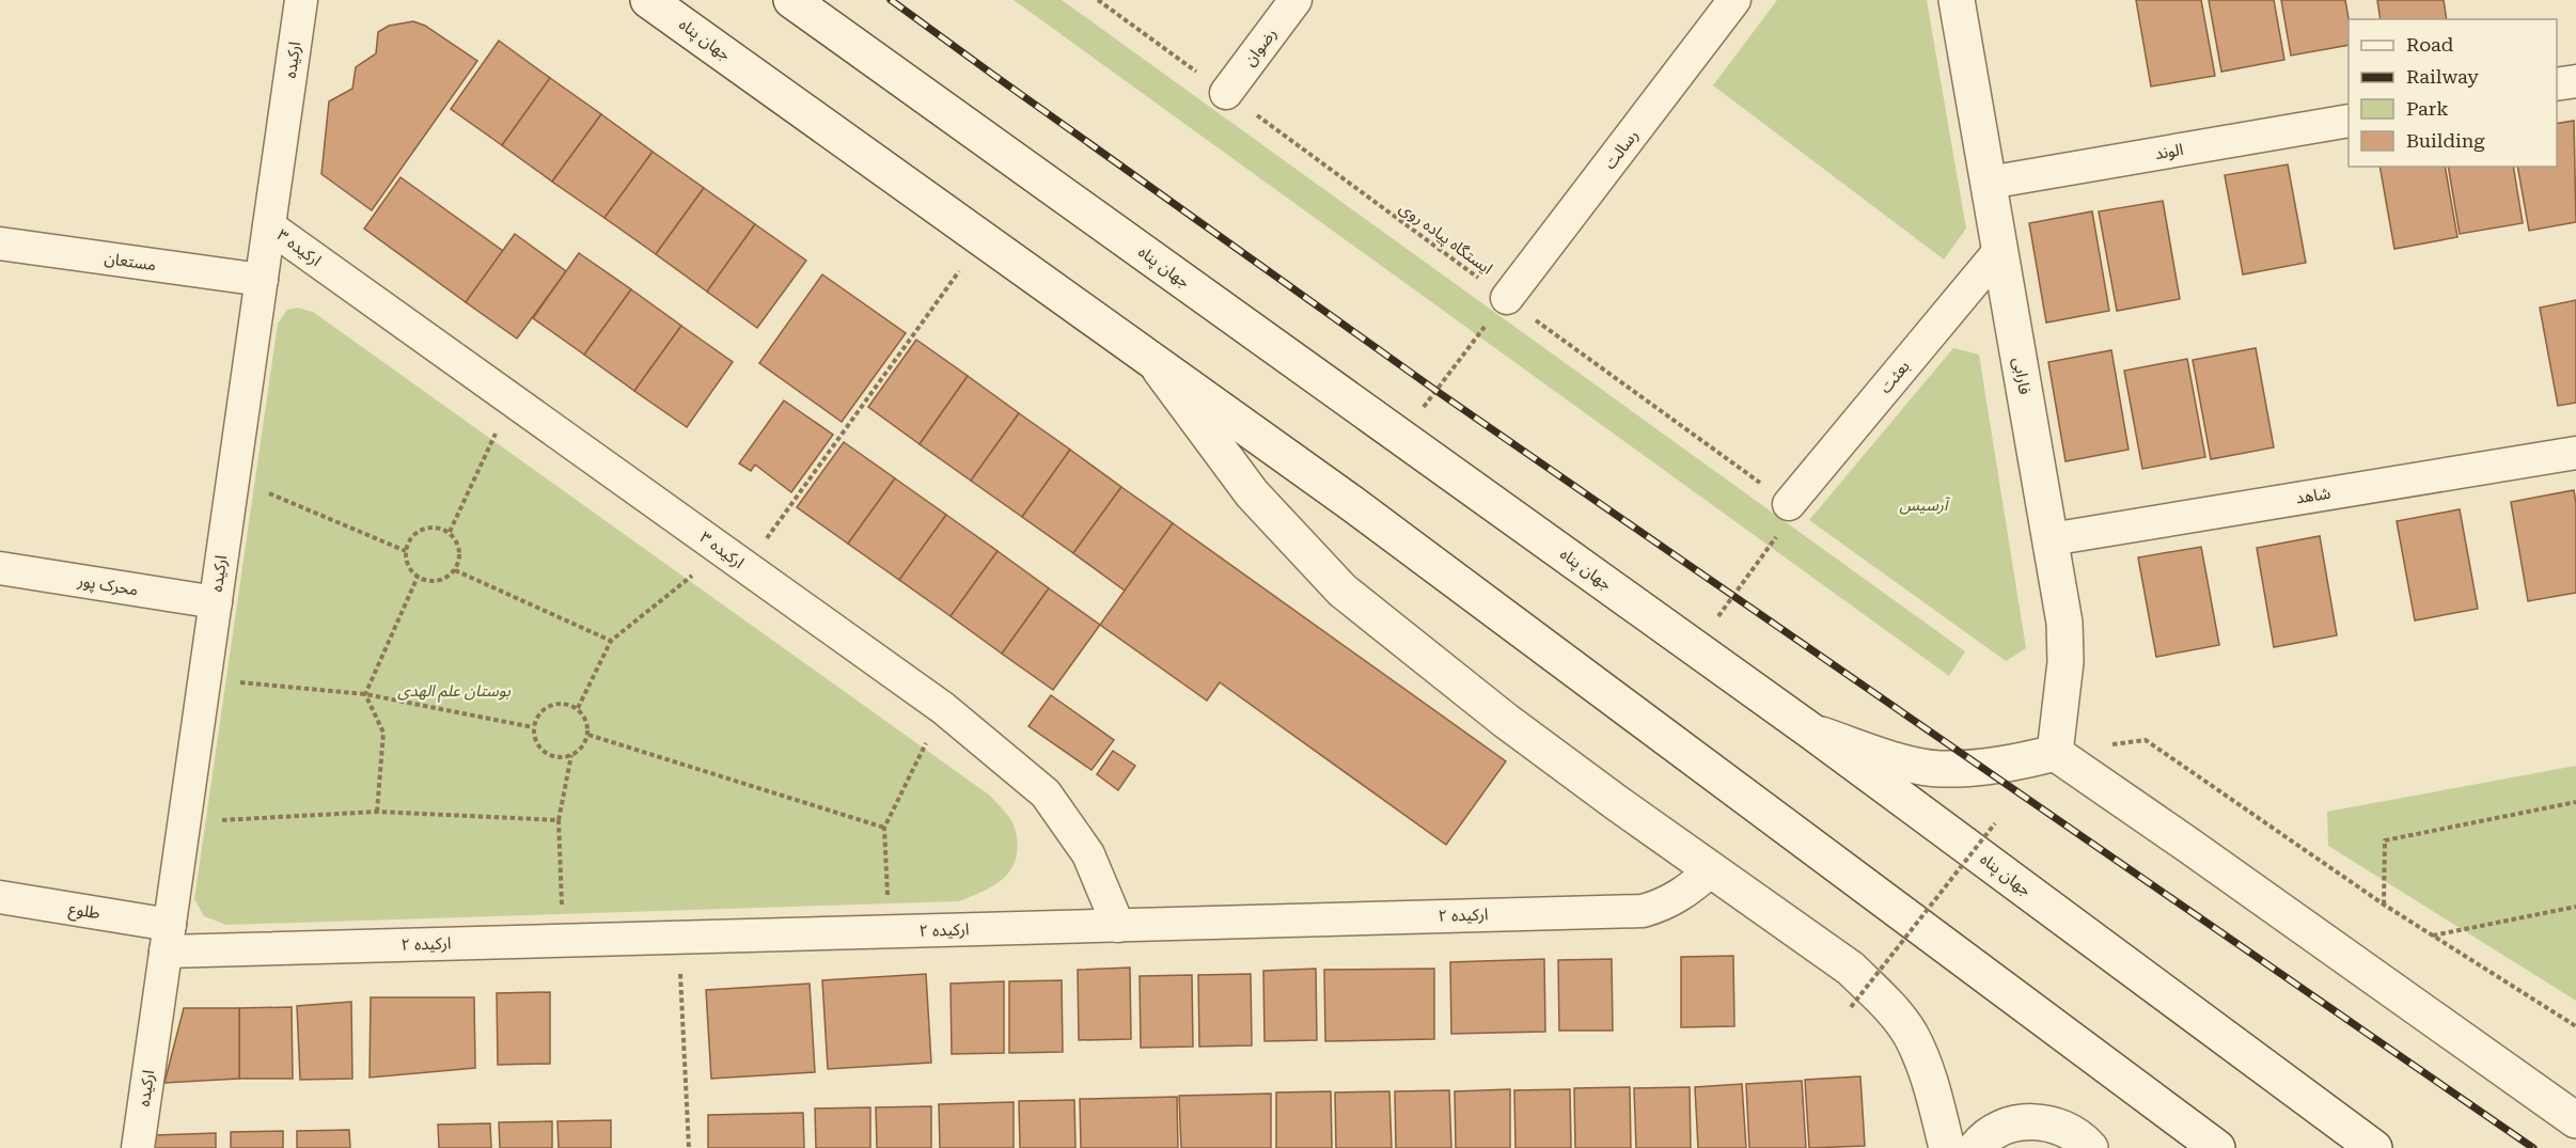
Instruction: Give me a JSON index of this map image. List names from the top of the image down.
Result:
{
  "streets": {
    "main road": ["جهان پناه", "فارابی"],
    "street": [
      "رضوان",
      "ارکیده",
      "رسالت",
      "الوند",
      "ارکیده ۳",
      "مستعان",
      "بعثت",
      "شاهد",
      "محرک پور",
      "طلوع",
      "ارکیده ۲"
    ],
    "path": ["ایستگاه پیاده روی"]
  },
  "crossings": [
    ["رضوان", "ایستگاه پیاده روی"],
    ["ارکیده", "ارکیده ۳"],
    ["ارکیده", "مستعان"],
    ["ارکیده", "محرک پور"],
    ["ارکیده", "طلوع"],
    ["ارکیده", "ارکیده ۲"],
    ["رسالت", "ایستگاه پیاده روی"],
    ["الوند", "فارابی"],
    ["ایستگاه پیاده روی", "بعثت"],
    ["ارکیده ۳", "ارکیده ۲"],
    ["فارابی", "بعثت"],
    ["فارابی", "شاهد"],
    ["طلوع", "ارکیده ۲"]
  ],
  "parks": ["آرسیس", "بوستان علم الهدی"],
  "legend": [
    "Road",
    "Railway",
    "Park",
    "Building"
  ]
}
